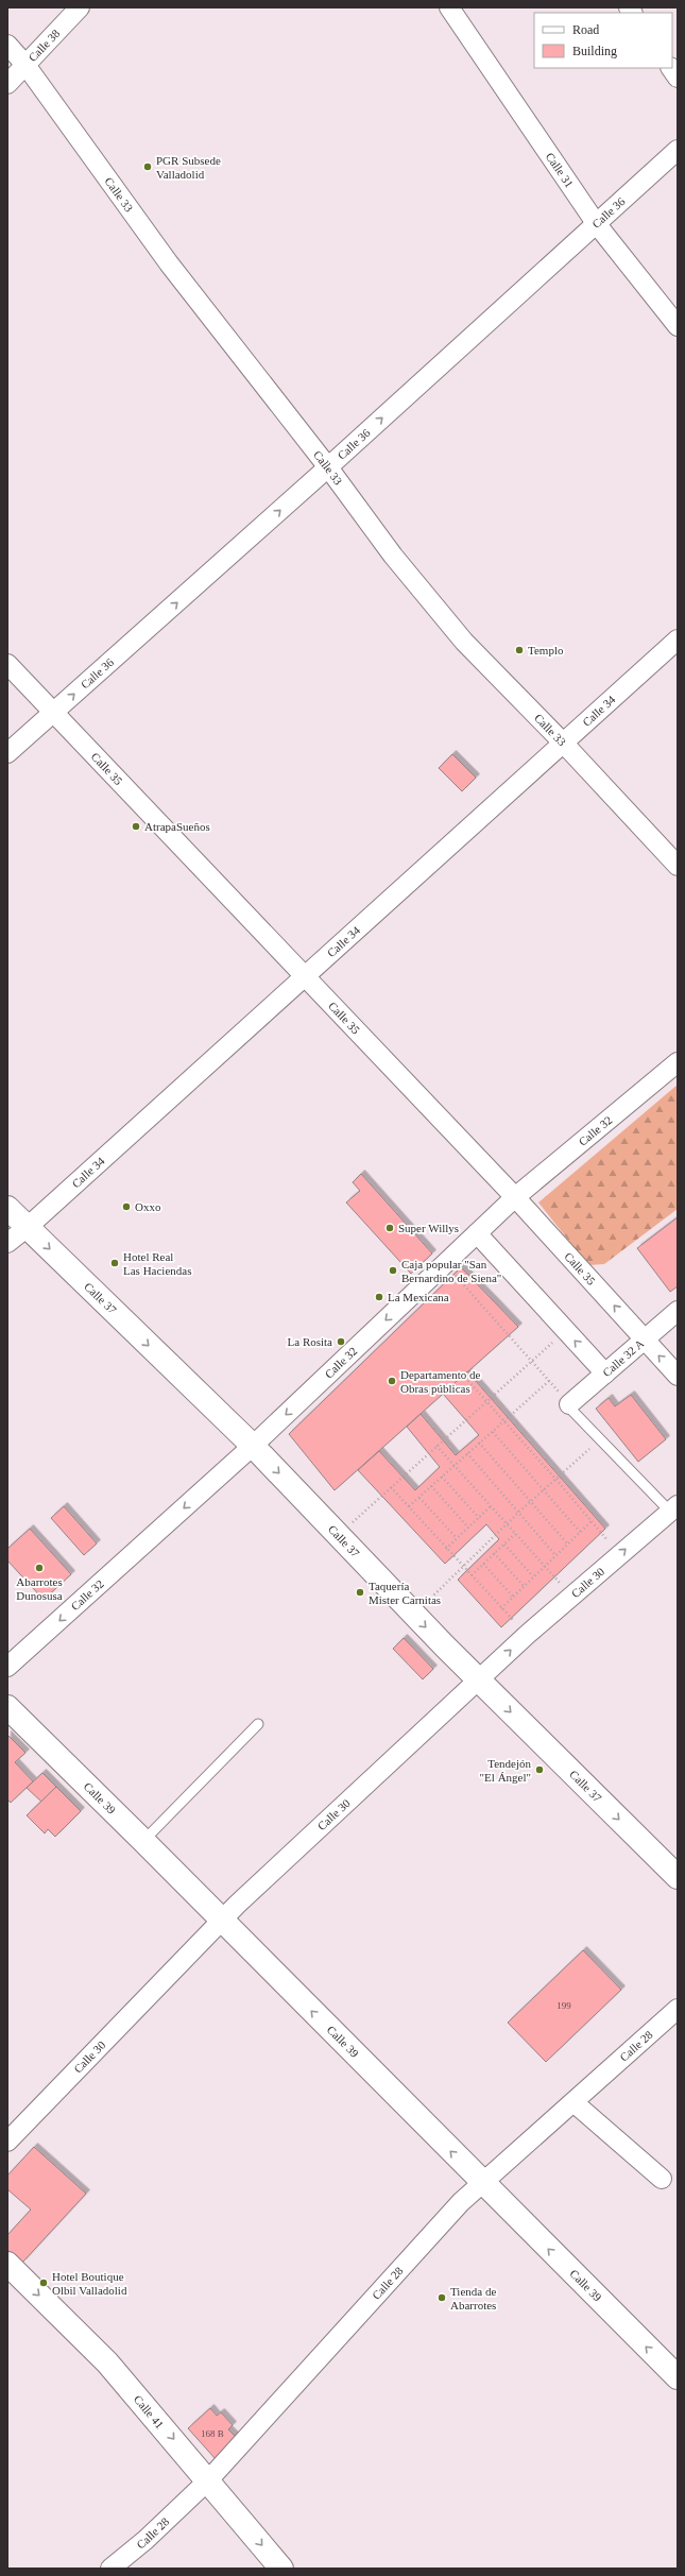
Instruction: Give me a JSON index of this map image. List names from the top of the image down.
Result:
{
  "streets": {
    "main road": ["Calle 37", "Calle 39", "Calle 41"],
    "street": [
      "Calle 38",
      "Calle 31",
      "Calle 33",
      "Calle 36",
      "Calle 34",
      "Calle 35",
      "Calle 32",
      "Calle 32 A",
      "Calle 30",
      "Calle 28"
    ]
  },
  "crossings": [
    ["Calle 38", "Calle 33"],
    ["Calle 31", "Calle 36"],
    ["Calle 33", "Calle 36"],
    ["Calle 33", "Calle 34"],
    ["Calle 36", "Calle 35"],
    ["Calle 34", "Calle 35"],
    ["Calle 34", "Calle 37"],
    ["Calle 35", "Calle 32"],
    ["Calle 35", "Calle 32 A"],
    ["Calle 32", "Calle 37"],
    ["Calle 37", "Calle 30"],
    ["Calle 30", "Calle 39"],
    ["Calle 39", "Calle 28"],
    ["Calle 28", "Calle 41"]
  ],
  "one_way": [
    "Calle 36",
    "Calle 32",
    "Calle 37",
    "Calle 39",
    "Calle 41"
  ],
  "places": [
    "PGR Subsede Valladolid",
    "Templo",
    "AtrapaSueños",
    "Oxxo",
    "Super Willys",
    "Hotel Real Las Haciendas",
    "Caja popular \"San Bernardino de Siena\"",
    "La Mexicana",
    "La Rosita",
    "Departamento de Obras públicas",
    "Abarrotes Dunosusa",
    "Taquería Mister Carnitas",
    "Tendejón \"El Ángel\"",
    "Hotel Boutique Olbil Valladolid",
    "Tienda de Abarrotes"
  ],
  "house_numbers": ["199", "168 B"],
  "legend": ["Road", "Building"]
}
